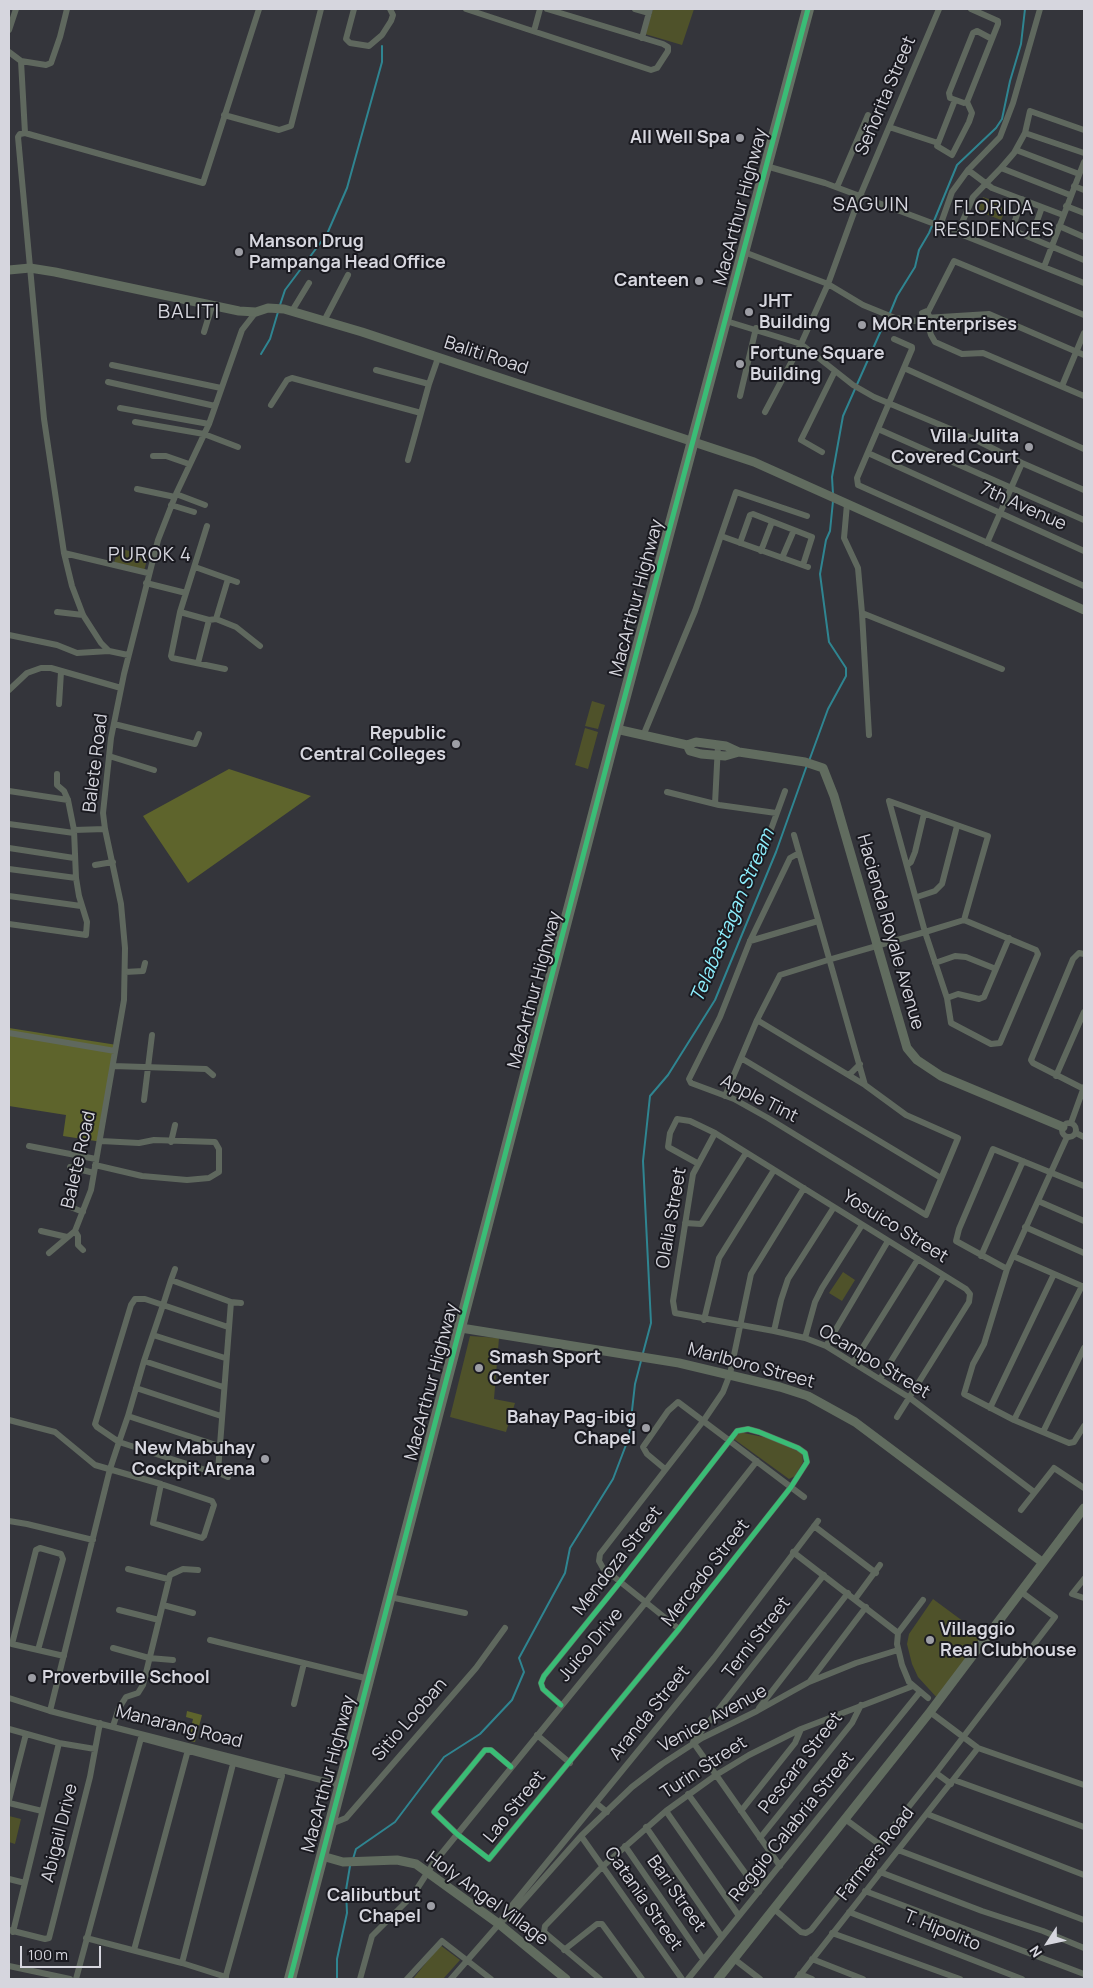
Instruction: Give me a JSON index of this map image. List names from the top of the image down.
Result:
{
  "streets": {
    "highway": ["MacArthur Highway"],
    "street": [
      "Señorita Street",
      "Baliti Road",
      "7th Avenue",
      "Balete Road",
      "Hacienda Royale Avenue",
      "Apple Tint",
      "Olalia Street",
      "Yosuico Street",
      "Ocampo Street",
      "Marlboro Street",
      "Mendoza Street",
      "Mercado Street",
      "Terni Street",
      "Juico Drive",
      "Aranda Street",
      "Venice Avenue",
      "Sitio Looban",
      "Manarang Road",
      "Pescara Street",
      "Turin Street",
      "Lao Street",
      "Reggio Calabria Street",
      "Abigail Drive",
      "Farmers Road",
      "Bari Street",
      "Holy Angel Village",
      "Catania Street",
      "T. Hipolito"
    ]
  },
  "crossings": [
    ["MacArthur Highway", "Baliti Road"],
    ["MacArthur Highway", "Hacienda Royale Avenue"],
    ["MacArthur Highway", "Marlboro Street"],
    ["MacArthur Highway", "Sitio Looban"],
    ["MacArthur Highway", "Manarang Road"],
    ["MacArthur Highway", "Holy Angel Village"],
    ["Baliti Road", "Balete Road"],
    ["Olalia Street", "Yosuico Street"],
    ["Olalia Street", "Ocampo Street"],
    ["Yosuico Street", "Ocampo Street"],
    ["Mendoza Street", "Mercado Street"],
    ["Mendoza Street", "Juico Drive"],
    ["Mercado Street", "Lao Street"],
    ["Terni Street", "Venice Avenue"],
    ["Juico Drive", "Lao Street"],
    ["Juico Drive", "Holy Angel Village"],
    ["Aranda Street", "Venice Avenue"],
    ["Aranda Street", "Holy Angel Village"],
    ["Venice Avenue", "Catania Street"],
    ["Manarang Road", "Abigail Drive"],
    ["Pescara Street", "Turin Street"],
    ["Turin Street", "Bari Street"],
    ["Turin Street", "Catania Street"],
    ["Reggio Calabria Street", "Bari Street"],
    ["Farmers Road", "T. Hipolito"]
  ],
  "districts": [
    "SAGUIN",
    "FLORIDA RESIDENCES",
    "BALITI",
    "PUROK 4"
  ],
  "water": ["Telabastagan Stream"],
  "places": [
    "All Well Spa",
    "Manson Drug Pampanga Head Office",
    "Canteen",
    "JHT Building",
    "MOR Enterprises",
    "Fortune Square Building",
    "Villa Julita Covered Court",
    "Republic Central Colleges",
    "Smash Sport Center",
    "Bahay Pag-ibig Chapel",
    "New Mabuhay Cockpit Arena",
    "Villaggio Real Clubhouse",
    "Proverbville School",
    "Calibutbut Chapel"
  ],
  "scale_bar": "100 m",
  "north": "bottom left"
}
